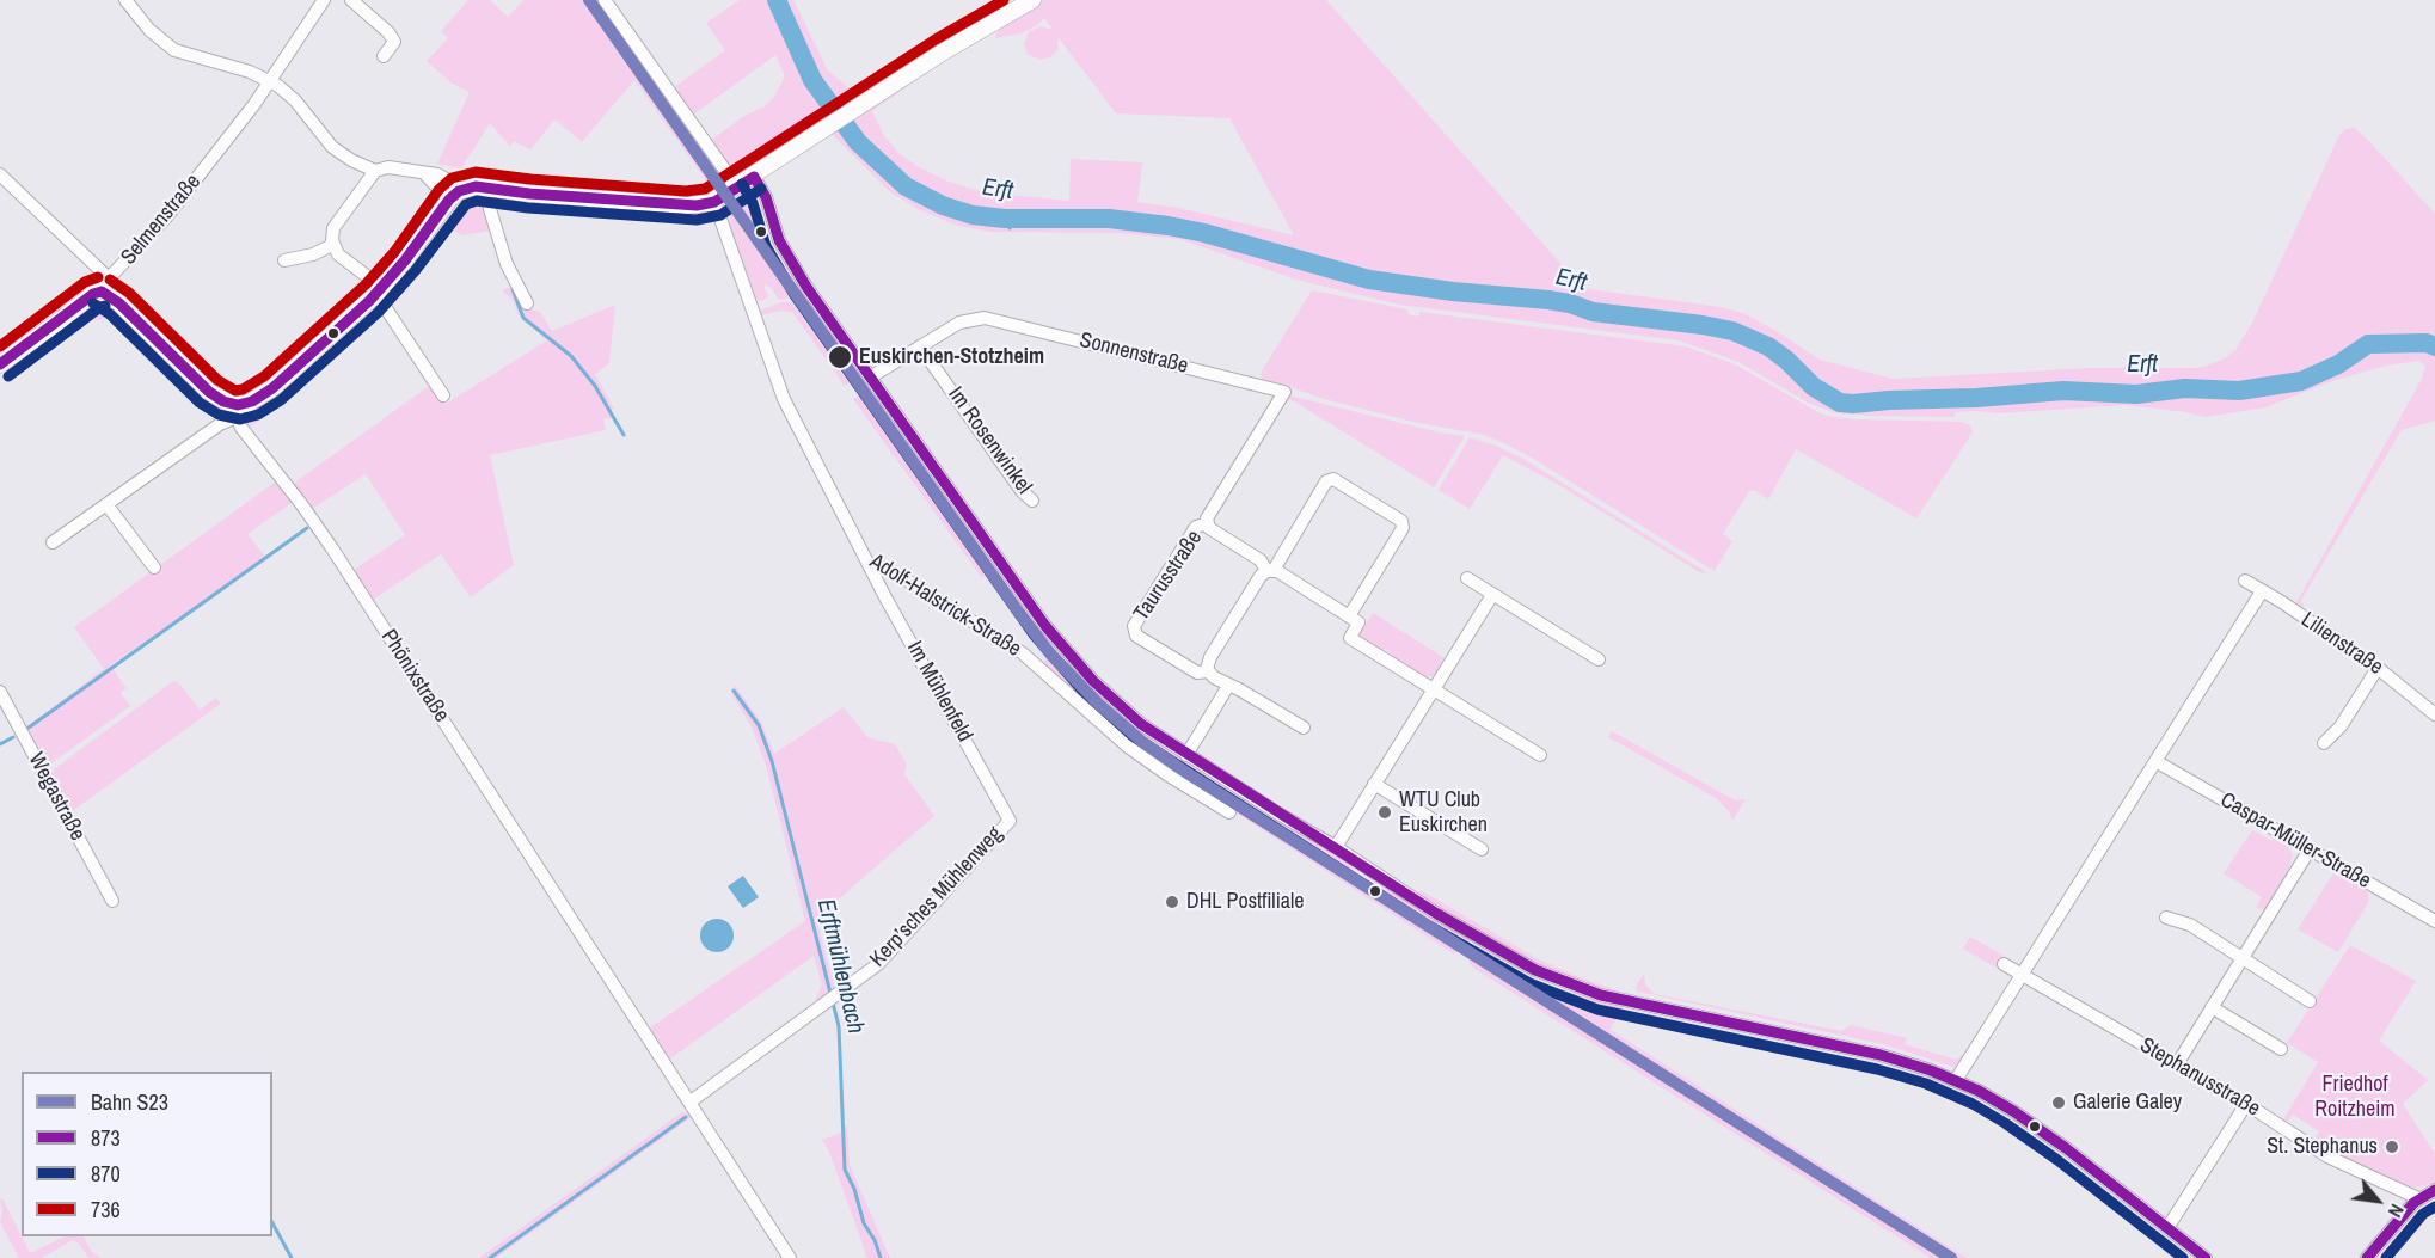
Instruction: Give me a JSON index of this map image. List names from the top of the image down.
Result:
{
  "streets": {
    "main road": ["Selmenstraße", "Phönixstraße"],
    "street": [
      "Sonnenstraße",
      "Im Rosenwinkel",
      "Taurusstraße",
      "Adolf-Halstrick-Straße",
      "Lilienstraße",
      "Im Mühlenfeld",
      "Wegastraße",
      "Caspar-Müller-Straße",
      "Kerp’sches Mühlenweg",
      "Stephanusstraße"
    ]
  },
  "crossings": [
    ["Selmenstraße", "Phönixstraße"],
    ["Sonnenstraße", "Im Rosenwinkel"],
    ["Sonnenstraße", "Taurusstraße"],
    ["Adolf-Halstrick-Straße", "Im Mühlenfeld"],
    ["Phönixstraße", "Kerp’sches Mühlenweg"],
    ["Im Mühlenfeld", "Kerp’sches Mühlenweg"]
  ],
  "water": ["Erft", "Erftmühlenbach"],
  "parks": ["Friedhof Roitzheim"],
  "places": [
    "Euskirchen-Stotzheim",
    "WTU Club Euskirchen",
    "DHL Postfiliale",
    "Galerie Galey",
    "St. Stephanus"
  ],
  "lines": [
    "rail line S23",
    "transit line 736",
    "transit line 873",
    "transit line 870"
  ],
  "legend": [
    "Bahn S23",
    "873",
    "870",
    "736"
  ],
  "north": "bottom right"
}
